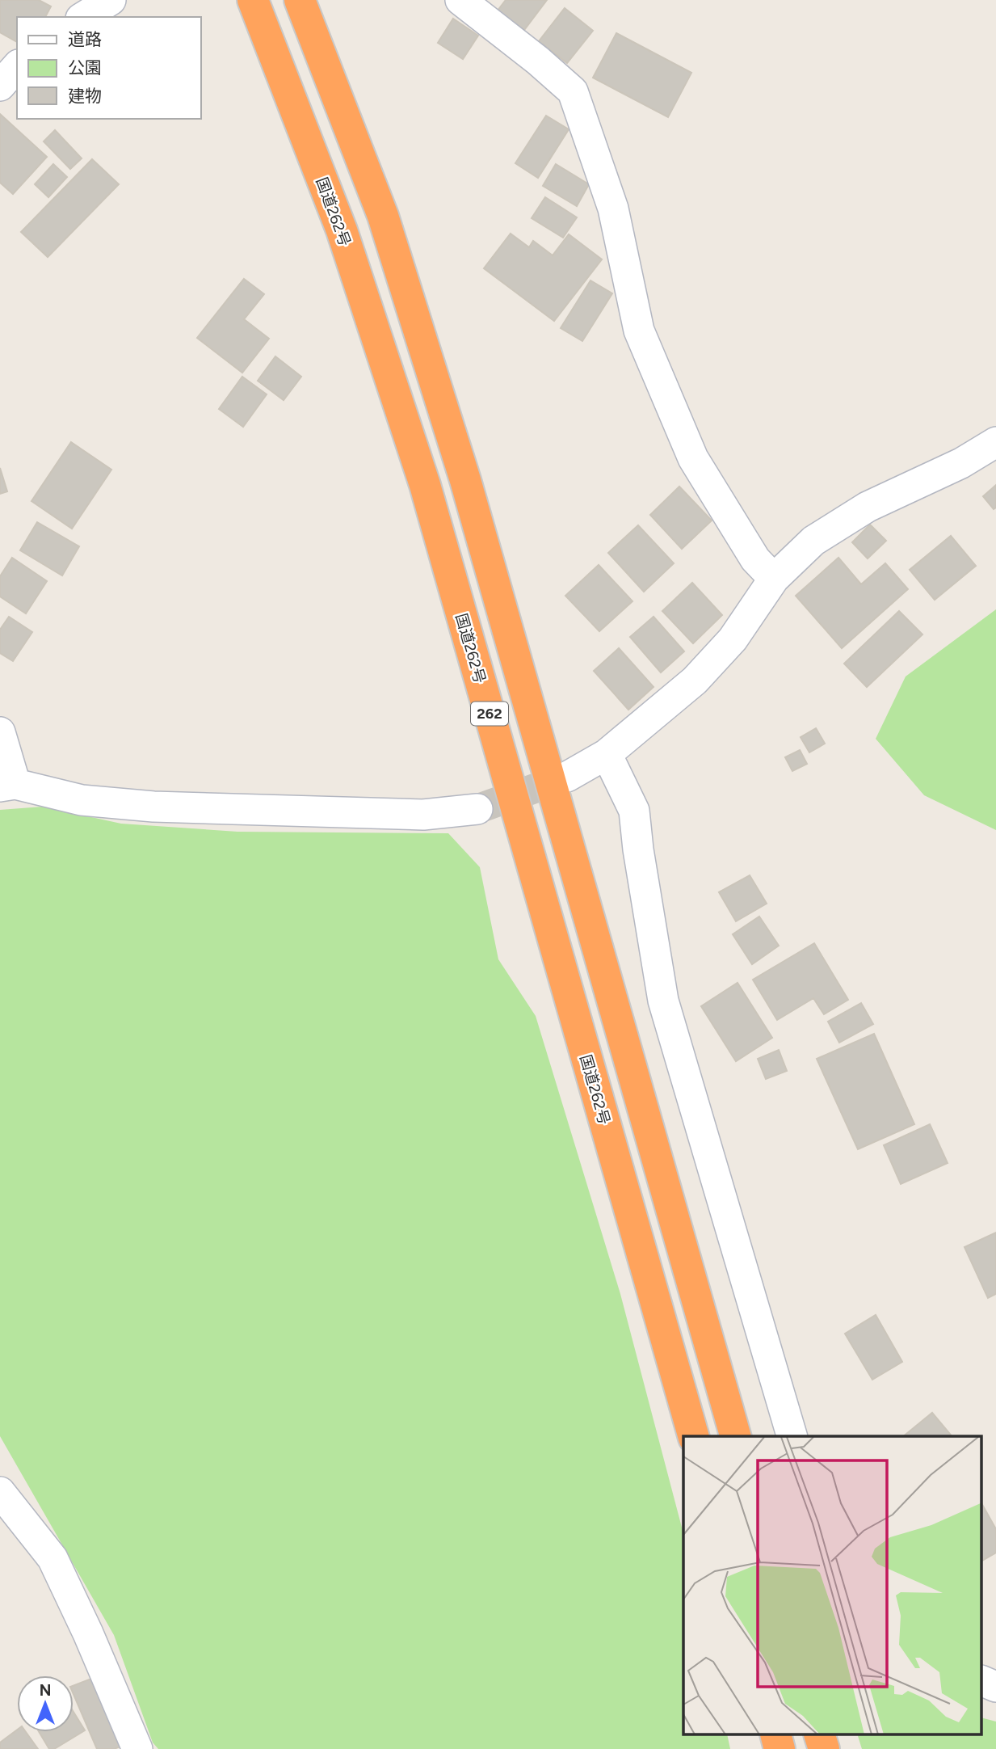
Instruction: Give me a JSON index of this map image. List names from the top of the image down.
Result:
{
  "streets": {
    "highway": ["国道262号", "262"]
  },
  "legend": ["道路", "公園", "建物"],
  "north": "top"
}
